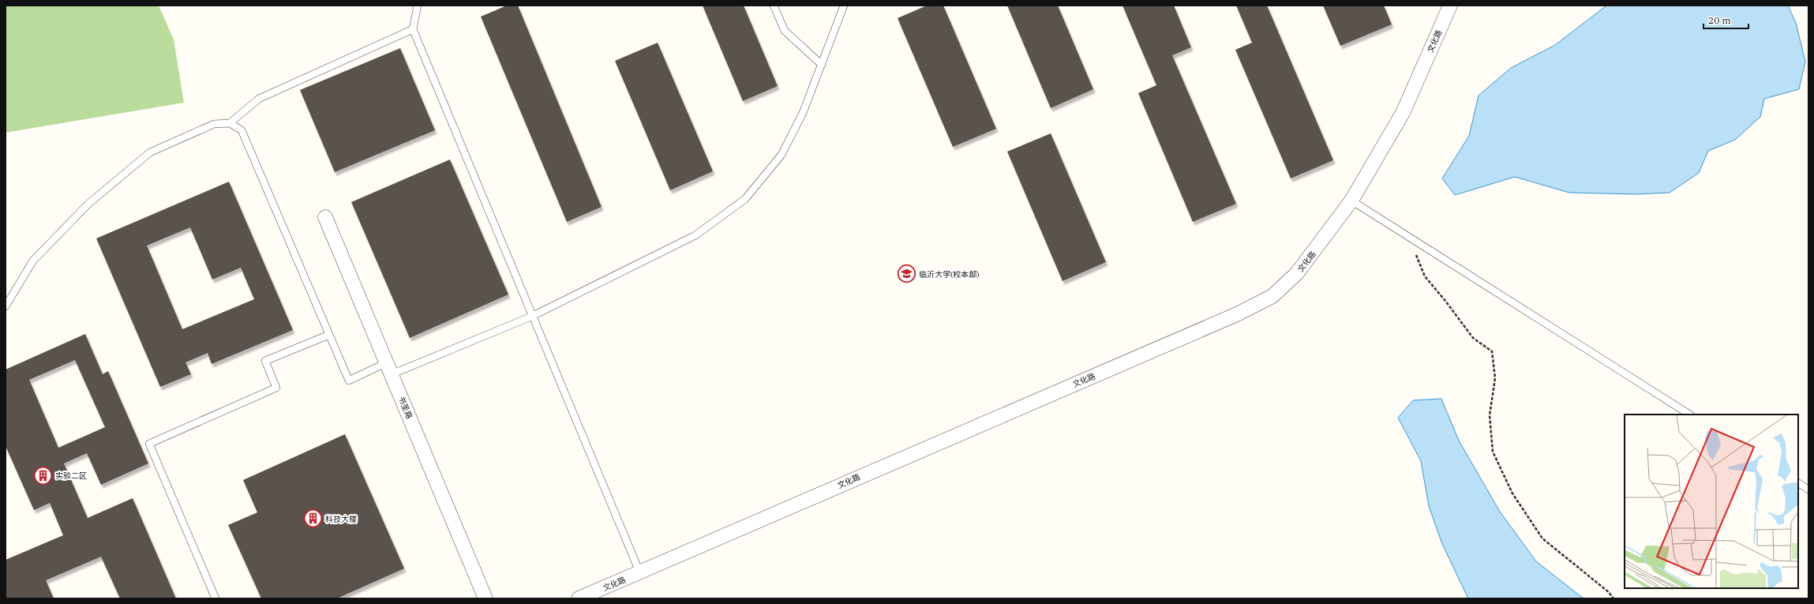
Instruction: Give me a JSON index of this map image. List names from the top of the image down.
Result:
{
  "streets": {
    "street": ["文化路", "书圣路"]
  },
  "places": {
    "school or university": ["临沂大学(校本部)"],
    "building": ["实验二区", "科技大楼"]
  },
  "scale_bar": "20 m"
}
